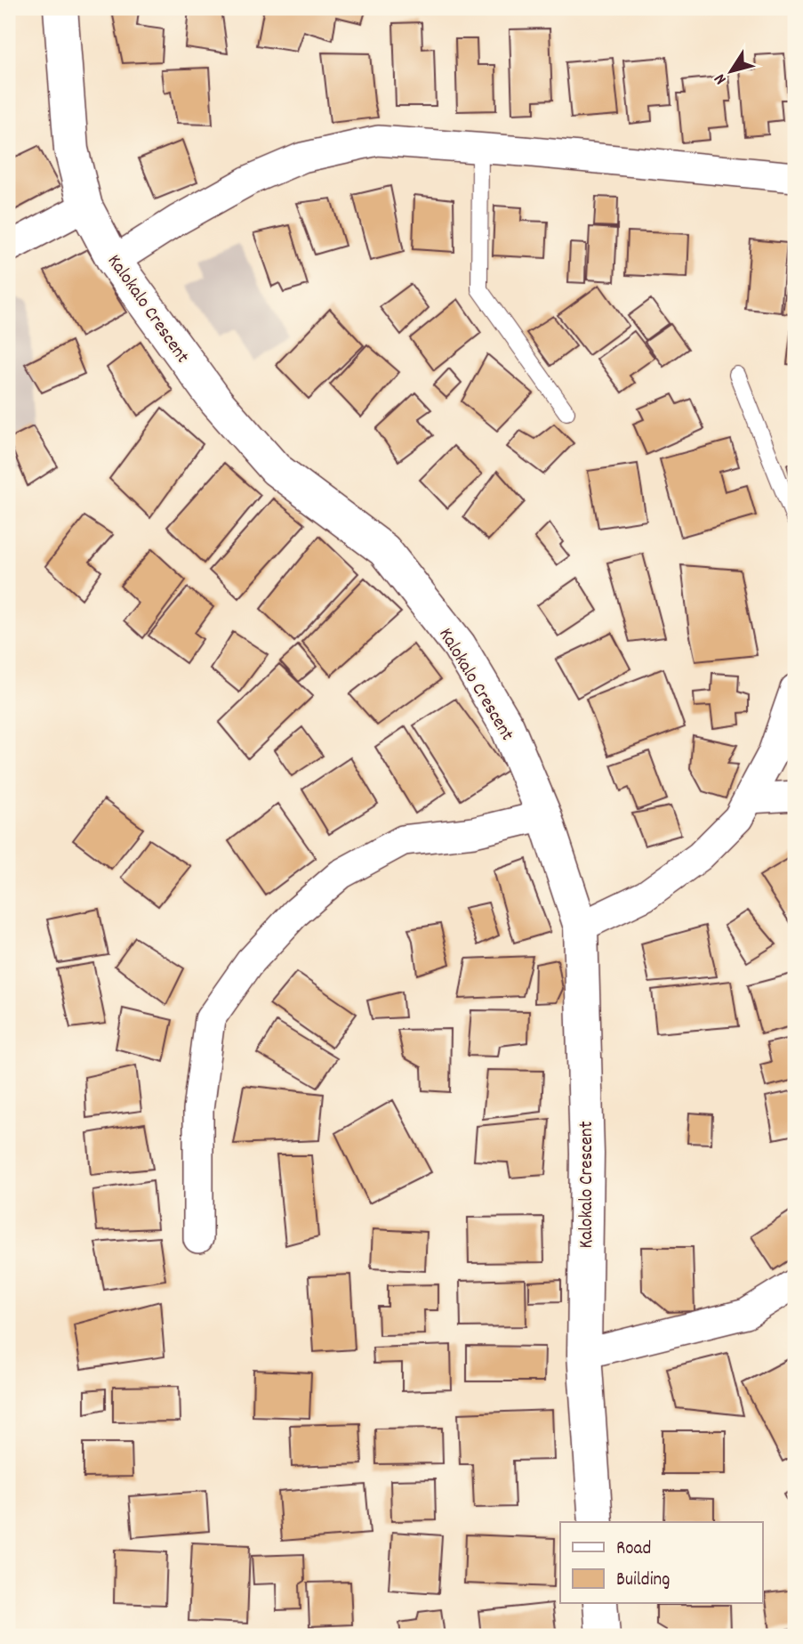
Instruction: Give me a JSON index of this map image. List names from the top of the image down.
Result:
{
  "streets": {
    "street": ["Kalokalo Crescent"]
  },
  "legend": ["Road", "Building"],
  "north": "bottom left"
}
